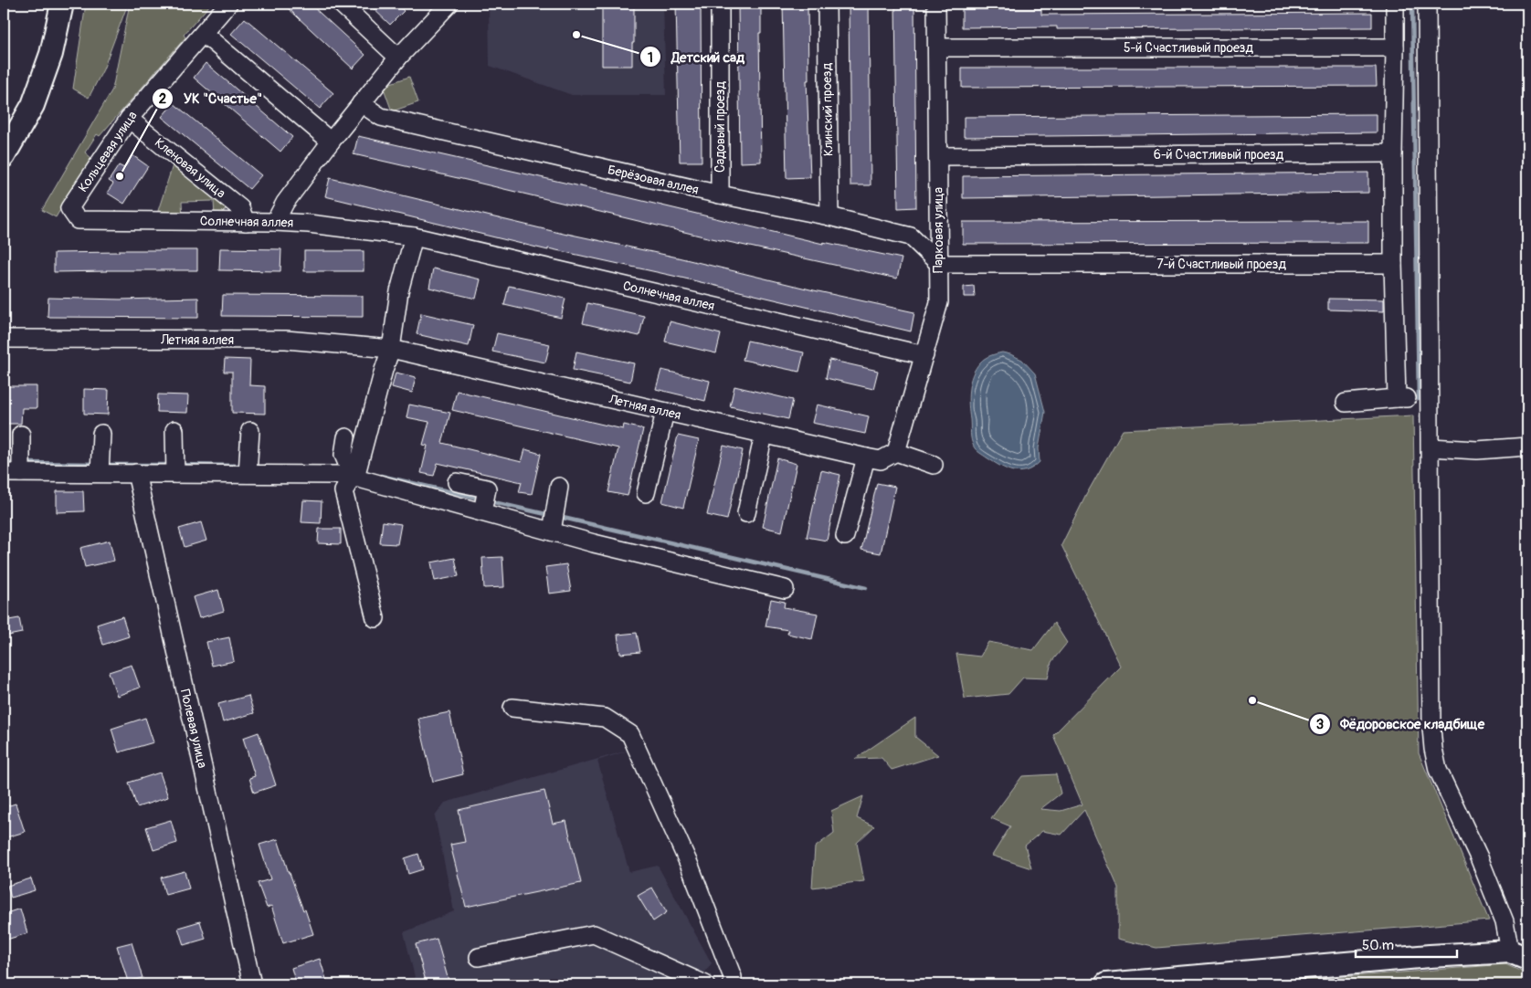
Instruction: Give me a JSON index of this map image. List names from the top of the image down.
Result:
{
  "streets": {
    "street": [
      "5-й Счастливый проезд",
      "Клинский проезд",
      "Садовый проезд",
      "Кольцевая улица",
      "6-й Счастливый проезд",
      "Кленовая улица",
      "Берёзовая аллея",
      "Солнечная аллея",
      "Парковая улица",
      "7-й Счастливый проезд",
      "Летняя аллея",
      "Полевая улица"
    ]
  },
  "crossings": [
    ["5-й Счастливый проезд", "Парковая улица"],
    ["Клинский проезд", "Берёзовая аллея"],
    ["Садовый проезд", "Берёзовая аллея"],
    ["Кольцевая улица", "Кленовая улица"],
    ["Кольцевая улица", "Солнечная аллея"],
    ["6-й Счастливый проезд", "Парковая улица"],
    ["Кленовая улица", "Солнечная аллея"],
    ["Берёзовая аллея", "Парковая улица"],
    ["Берёзовая аллея", "7-й Счастливый проезд"],
    ["Солнечная аллея", "Парковая улица"],
    ["Парковая улица", "7-й Счастливый проезд"],
    ["Парковая улица", "Летняя аллея"]
  ],
  "places": ["Детский сад", "УК \"Счастье\"", "Фёдоровское кладбище"],
  "scale_bar": "50 m"
}
